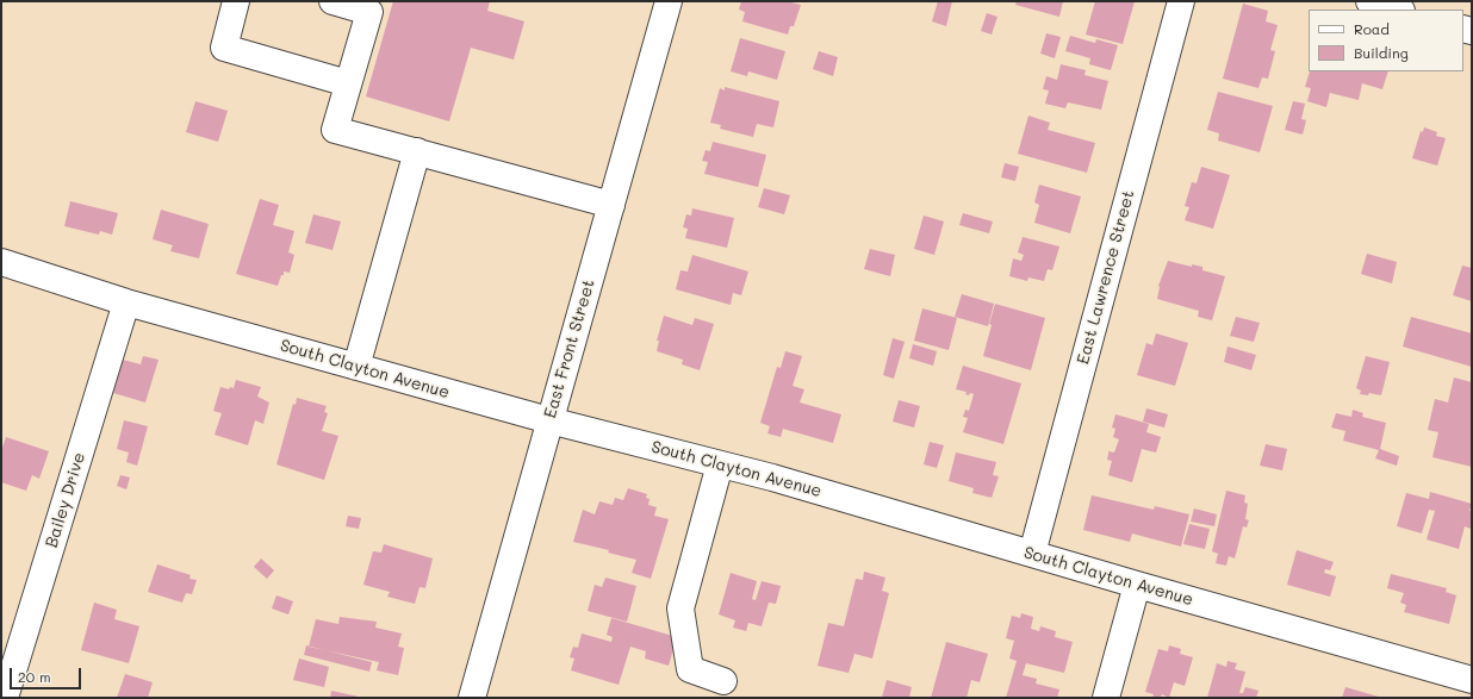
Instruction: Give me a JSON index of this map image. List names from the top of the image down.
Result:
{
  "streets": {
    "street": [
      "East Lawrence Street",
      "East Front Street",
      "South Clayton Avenue",
      "Bailey Drive"
    ]
  },
  "crossings": [
    ["East Lawrence Street", "South Clayton Avenue"],
    ["East Front Street", "South Clayton Avenue"],
    ["South Clayton Avenue", "Bailey Drive"]
  ],
  "legend": ["Road", "Building"],
  "scale_bar": "20 m"
}
